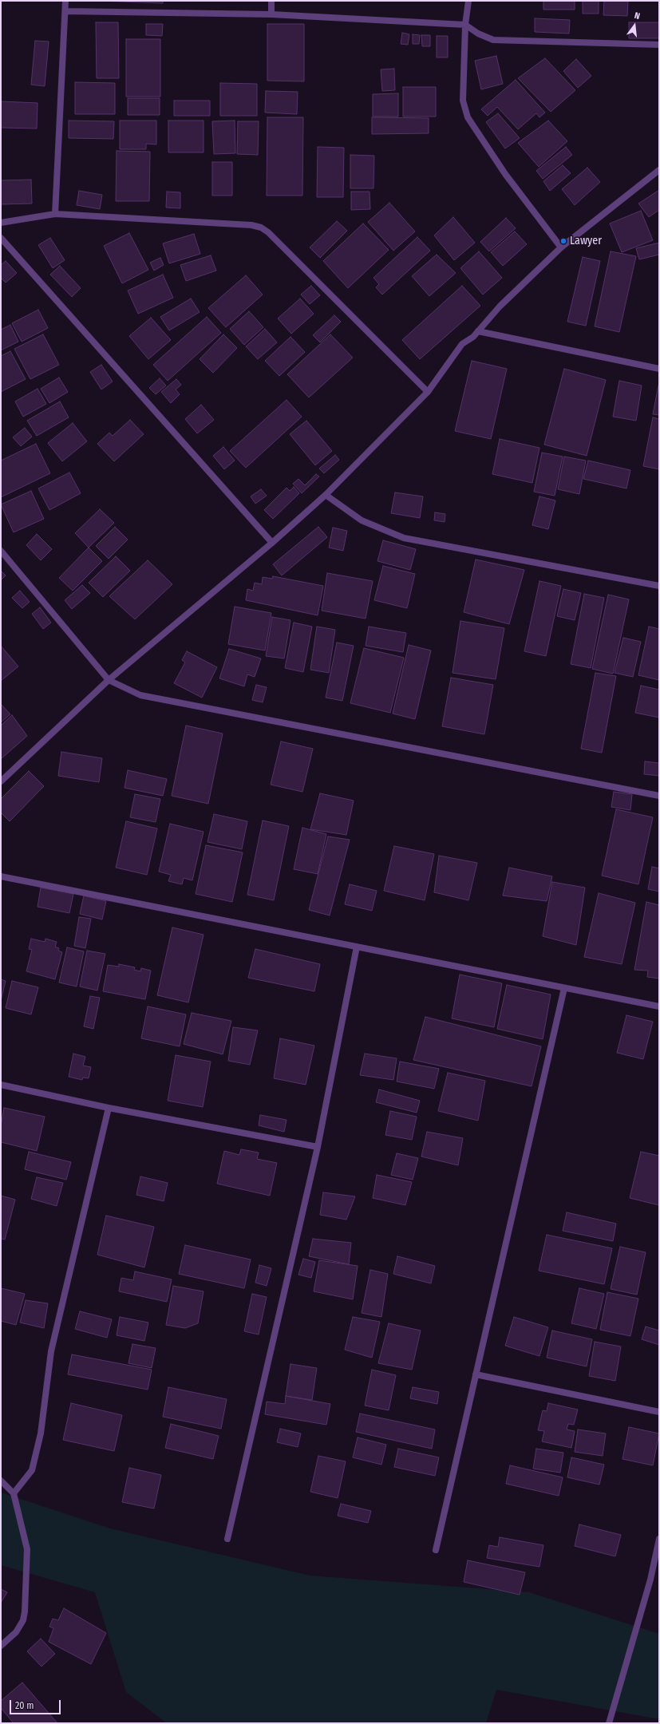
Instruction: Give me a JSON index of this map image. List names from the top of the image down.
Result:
{
  "places": ["Lawyer"],
  "scale_bar": "20 m",
  "north": "top"
}
